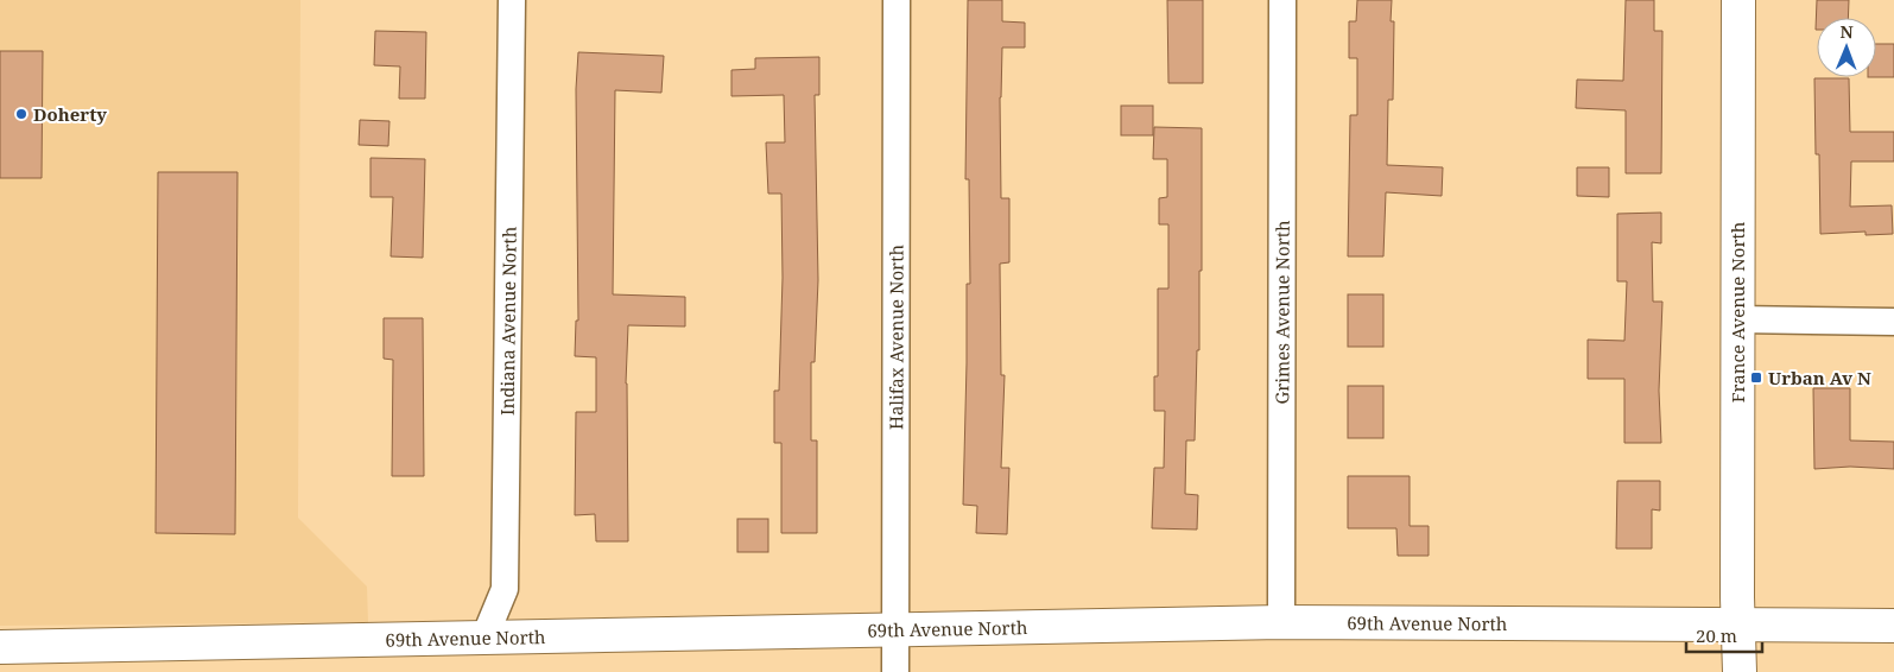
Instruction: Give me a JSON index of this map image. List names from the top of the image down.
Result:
{
  "streets": {
    "street": [
      "Grimes Avenue North",
      "France Avenue North",
      "Indiana Avenue North",
      "Halifax Avenue North",
      "69th Avenue North"
    ]
  },
  "crossings": [
    ["Grimes Avenue North", "69th Avenue North"],
    ["France Avenue North", "69th Avenue North"],
    ["Indiana Avenue North", "69th Avenue North"],
    ["Halifax Avenue North", "69th Avenue North"]
  ],
  "places": {
    "other": ["Doherty"],
    "transit": ["Urban Av N"]
  },
  "scale_bar": "20 m",
  "north": "top"
}
